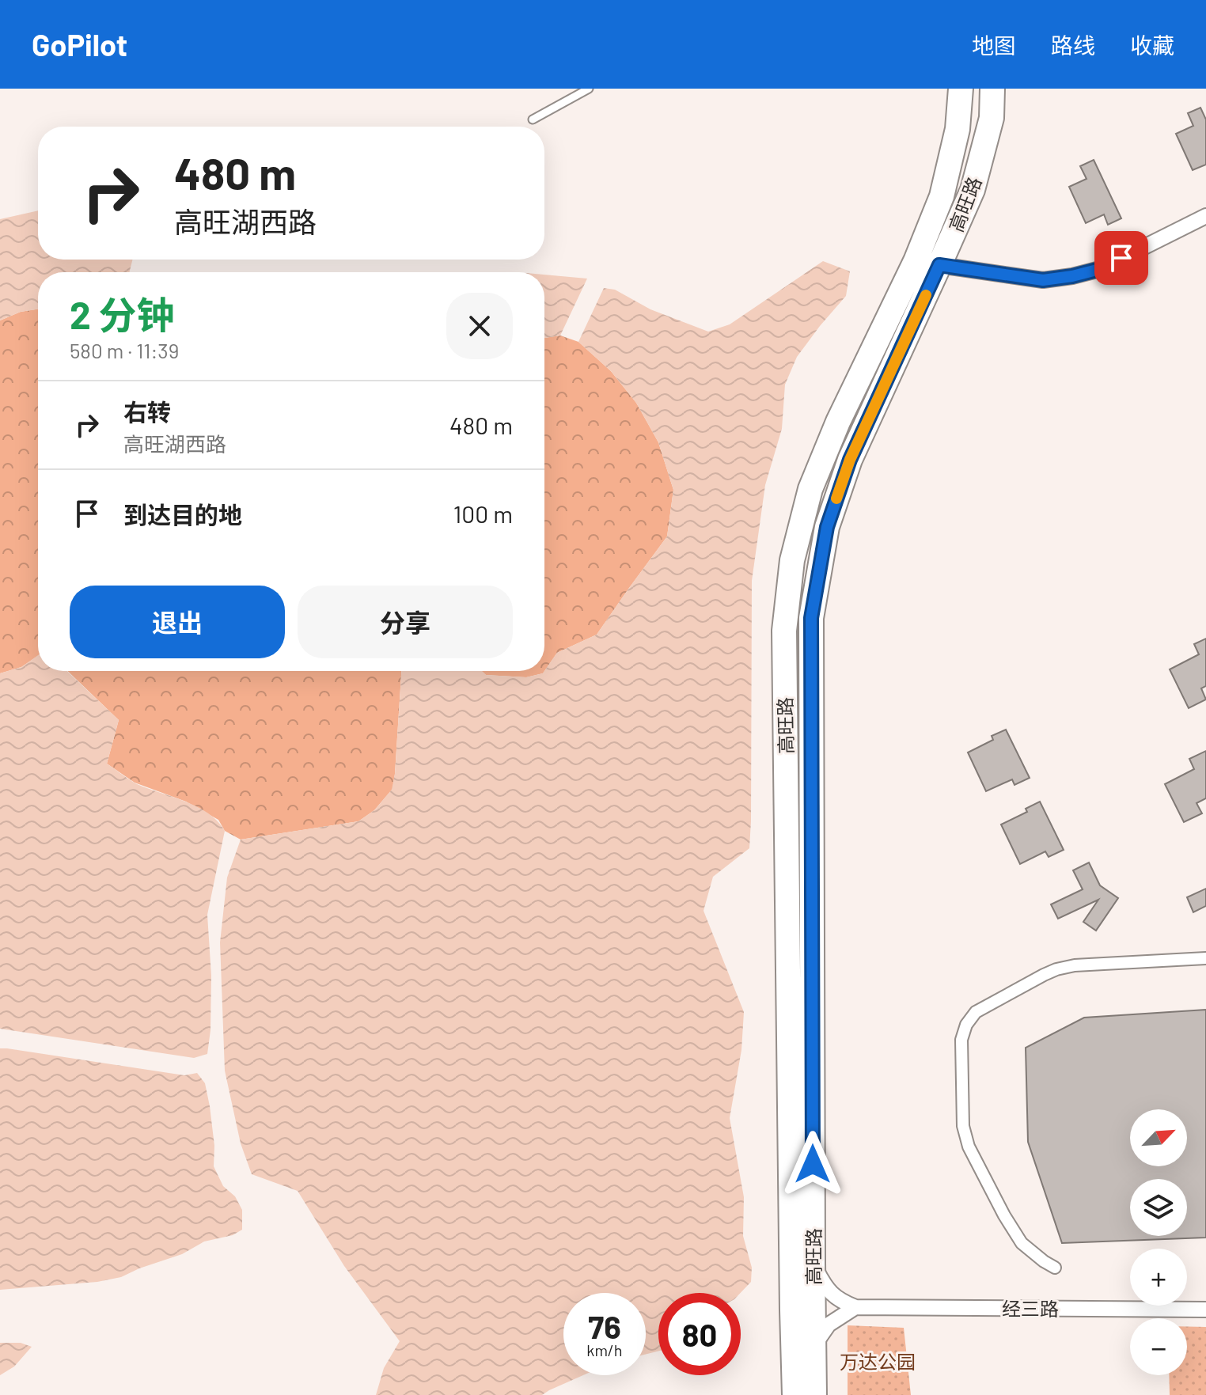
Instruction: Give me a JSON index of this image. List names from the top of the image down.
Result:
{
  "streets": {
    "highway": ["高旺路"],
    "street": ["经三路"]
  },
  "parks": ["万达公园"],
  "north": "top right",
  "page": {
    "header": "GoPilot",
    "nav": ["地图", "路线", "收藏"],
    "turn": ["480 m", "高旺湖西路"],
    "heading": ["2 分钟", "580 m · 11:39"],
    "list": [
      {
        "name": "右转",
        "note": "高旺湖西路",
        "value": "480 m"
      },
      {
        "name": "到达目的地",
        "value": "100 m"
      }
    ],
    "buttons": ["退出", "分享"],
    "map_buttons": ["+", "−"],
    "speed": "76 km/h",
    "limit": "80"
  }
}
